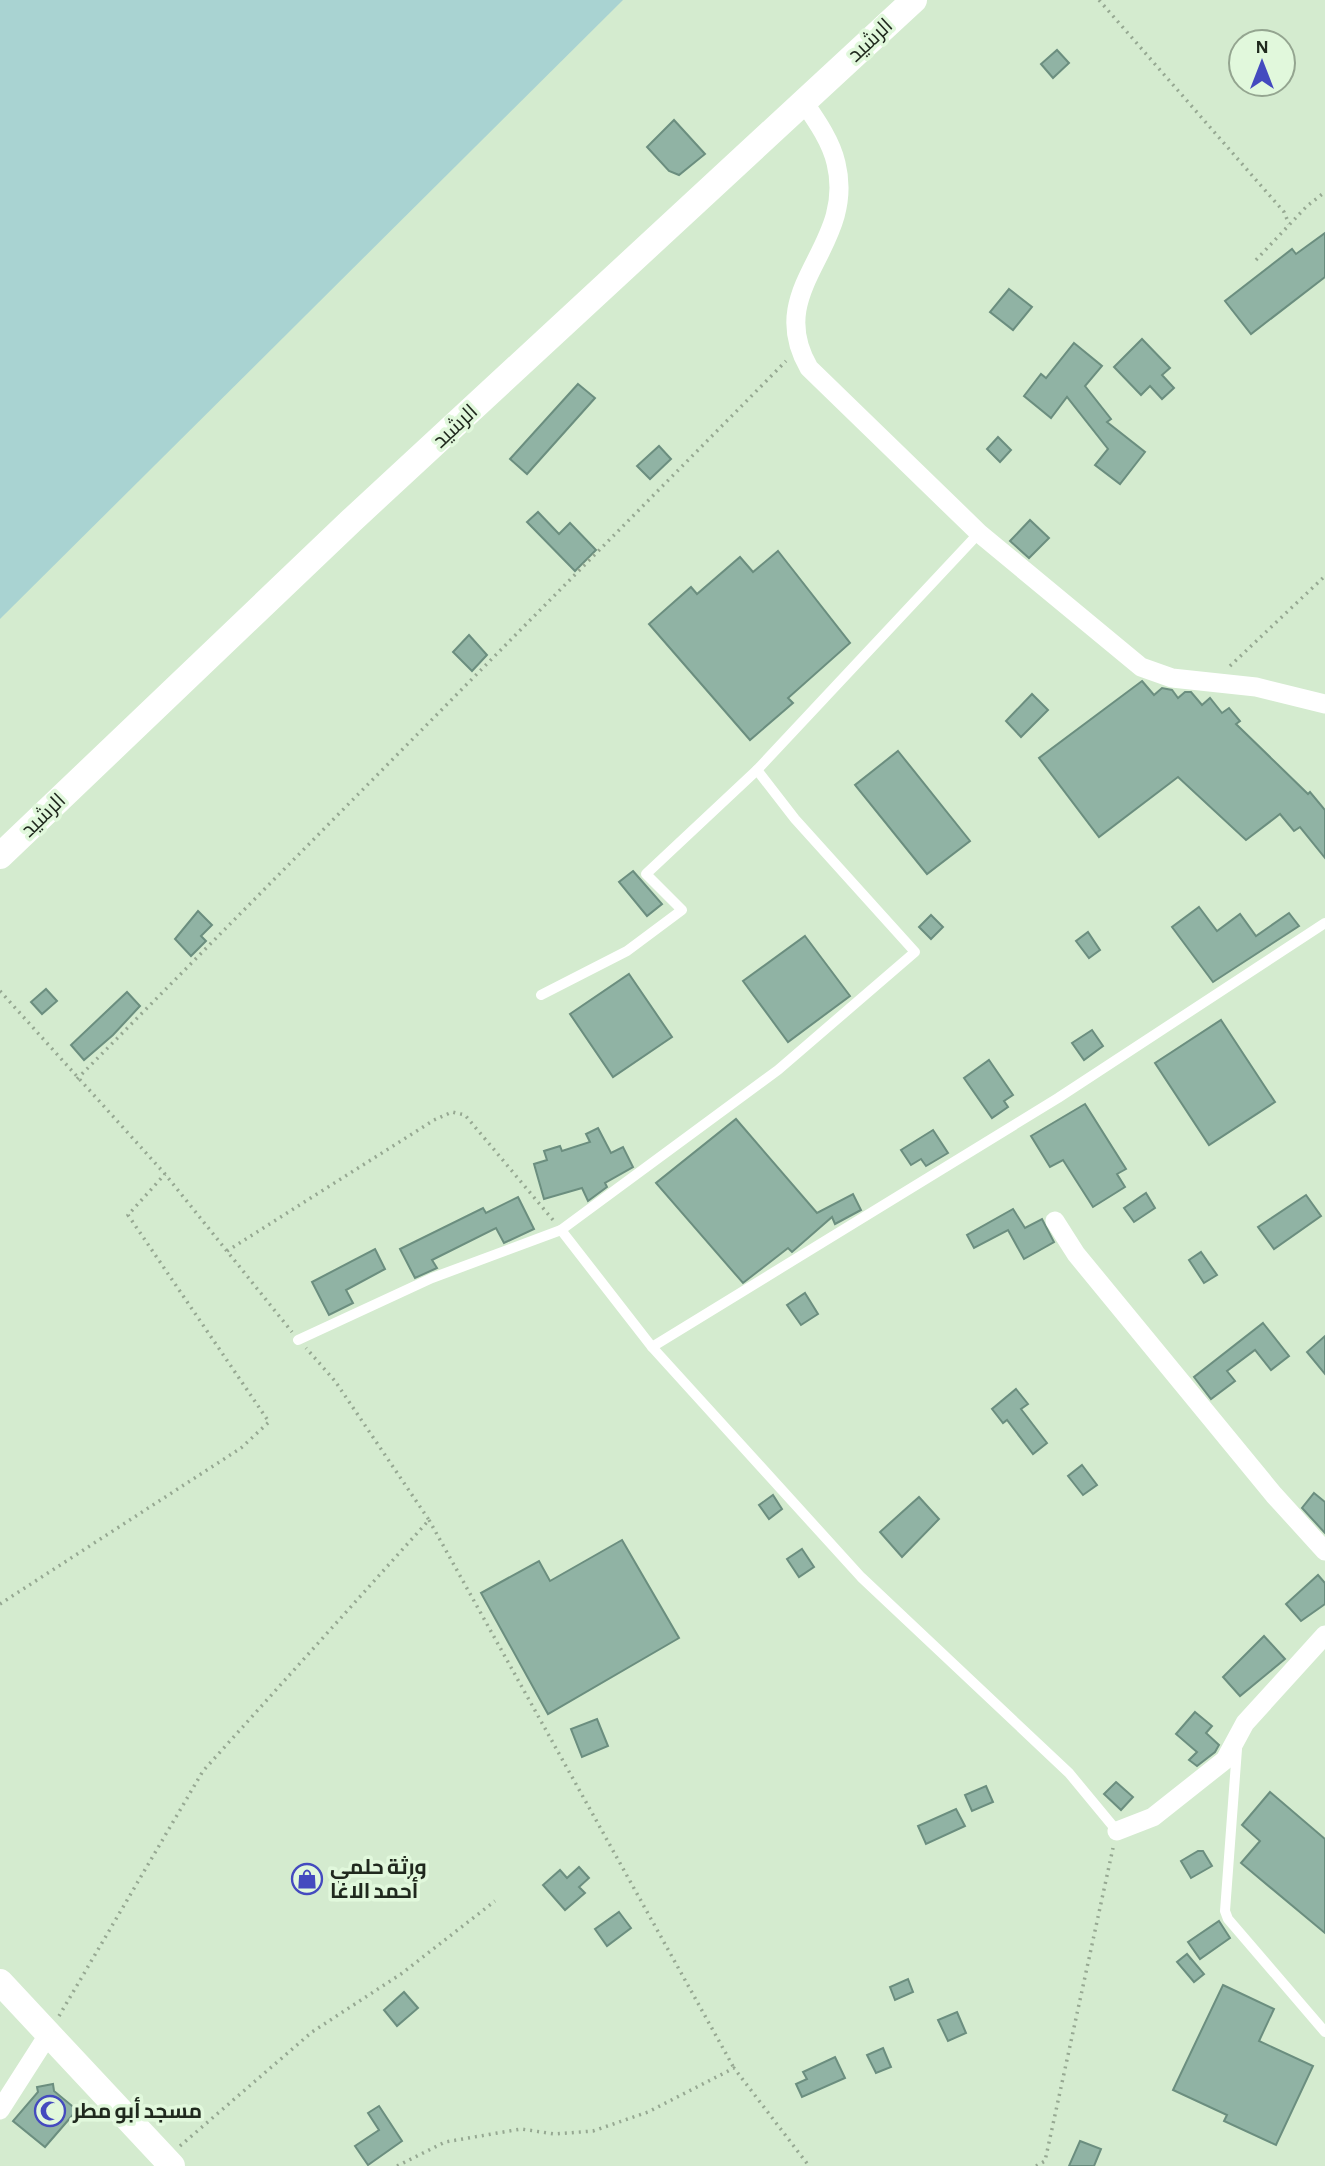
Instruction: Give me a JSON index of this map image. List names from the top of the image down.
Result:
{
  "streets": {
    "main road": ["الرشيد"]
  },
  "places": {
    "shop": ["ورثة حلمي أحمد الاغا"],
    "mosque": ["مسجد أبو مطر"]
  },
  "north": "top"
}
